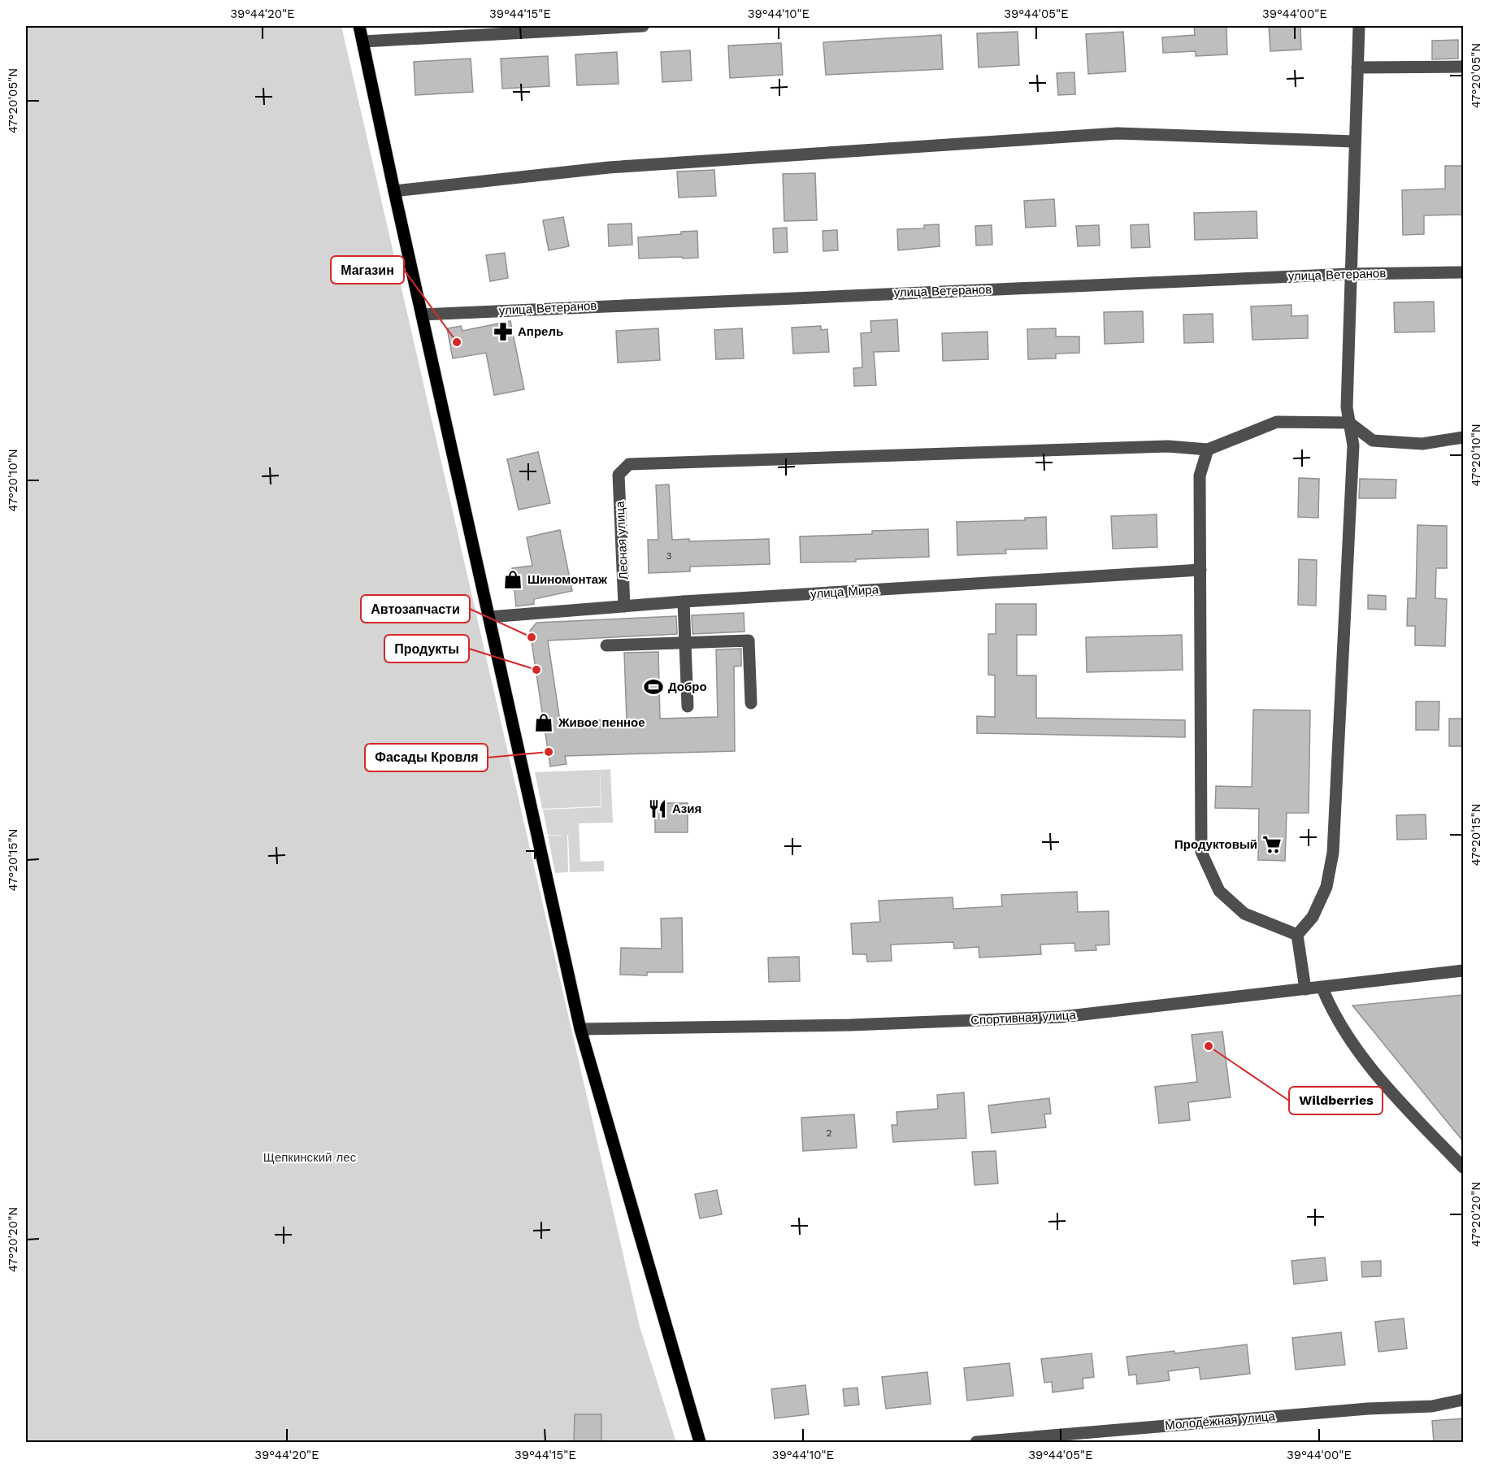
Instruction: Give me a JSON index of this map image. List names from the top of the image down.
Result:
{
  "streets": {
    "street": [
      "улица Ветеранов",
      "Лесная улица",
      "улица Мира",
      "Спортивная улица",
      "Молодёжная улица"
    ]
  },
  "crossings": [
    ["Лесная улица", "улица Мира"]
  ],
  "parks": ["Щепкинский лес"],
  "places": {
    "pharmacy": ["Апрель"],
    "other": [
      "Магазин",
      "Автозапчасти",
      "Продукты",
      "Фасады Кровля",
      "Wildberries"
    ],
    "shop": ["Шиномонтаж", "Живое пенное"],
    "sports": ["Добро"],
    "restaurant": ["Азия"],
    "supermarket": ["Продуктовый"]
  },
  "house_numbers": ["3", "2"],
  "coordinates": [
    "39°44'20\"E",
    "39°44'15\"E",
    "39°44'10\"E",
    "39°44'05\"E",
    "39°44'00\"E",
    "47°20'05\"N",
    "47°20'10\"N",
    "47°20'15\"N",
    "47°20'20\"N"
  ]
}
